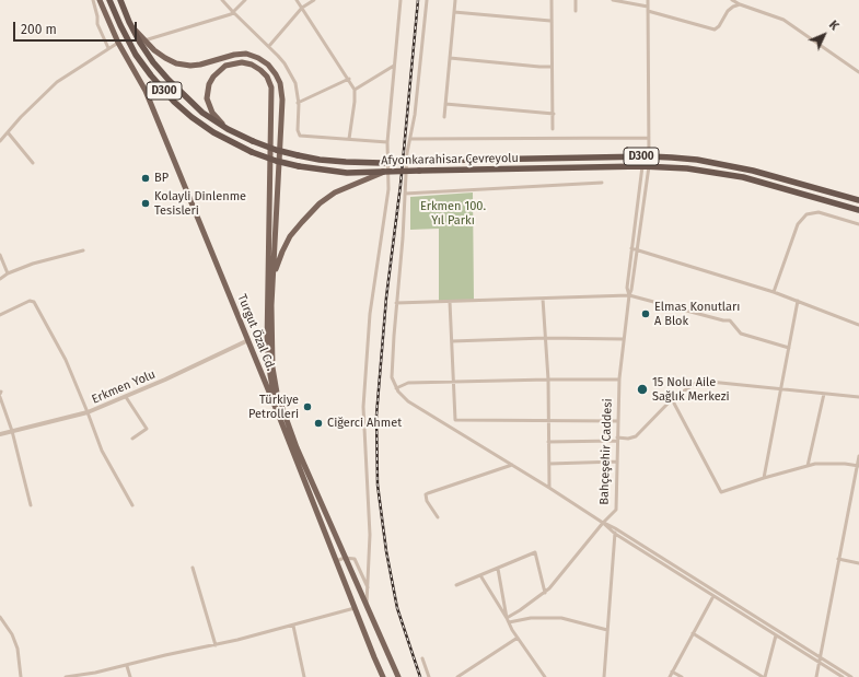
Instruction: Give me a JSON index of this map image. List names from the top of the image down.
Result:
{
  "streets": {
    "highway": ["D300", "Afyonkarahisar Çevreyolu"],
    "main road": ["Turgut Özal Cd."],
    "street": ["Erkmen Yolu", "Bahçeşehir Caddesi"]
  },
  "crossings": [
    ["D300", "Afyonkarahisar Çevreyolu"],
    ["Afyonkarahisar Çevreyolu", "Bahçeşehir Caddesi"],
    ["Turgut Özal Cd.", "Erkmen Yolu"]
  ],
  "parks": ["Erkmen 100. Yıl Parkı"],
  "places": [
    "BP",
    "Kolayli Dinlenme Tesisleri",
    "Elmas Konutları A Blok",
    "15 Nolu Aile Sağlık Merkezi",
    "Türkiye Petrolleri",
    "Ciğerci Ahmet"
  ],
  "scale_bar": "200 m",
  "north": "top right"
}
